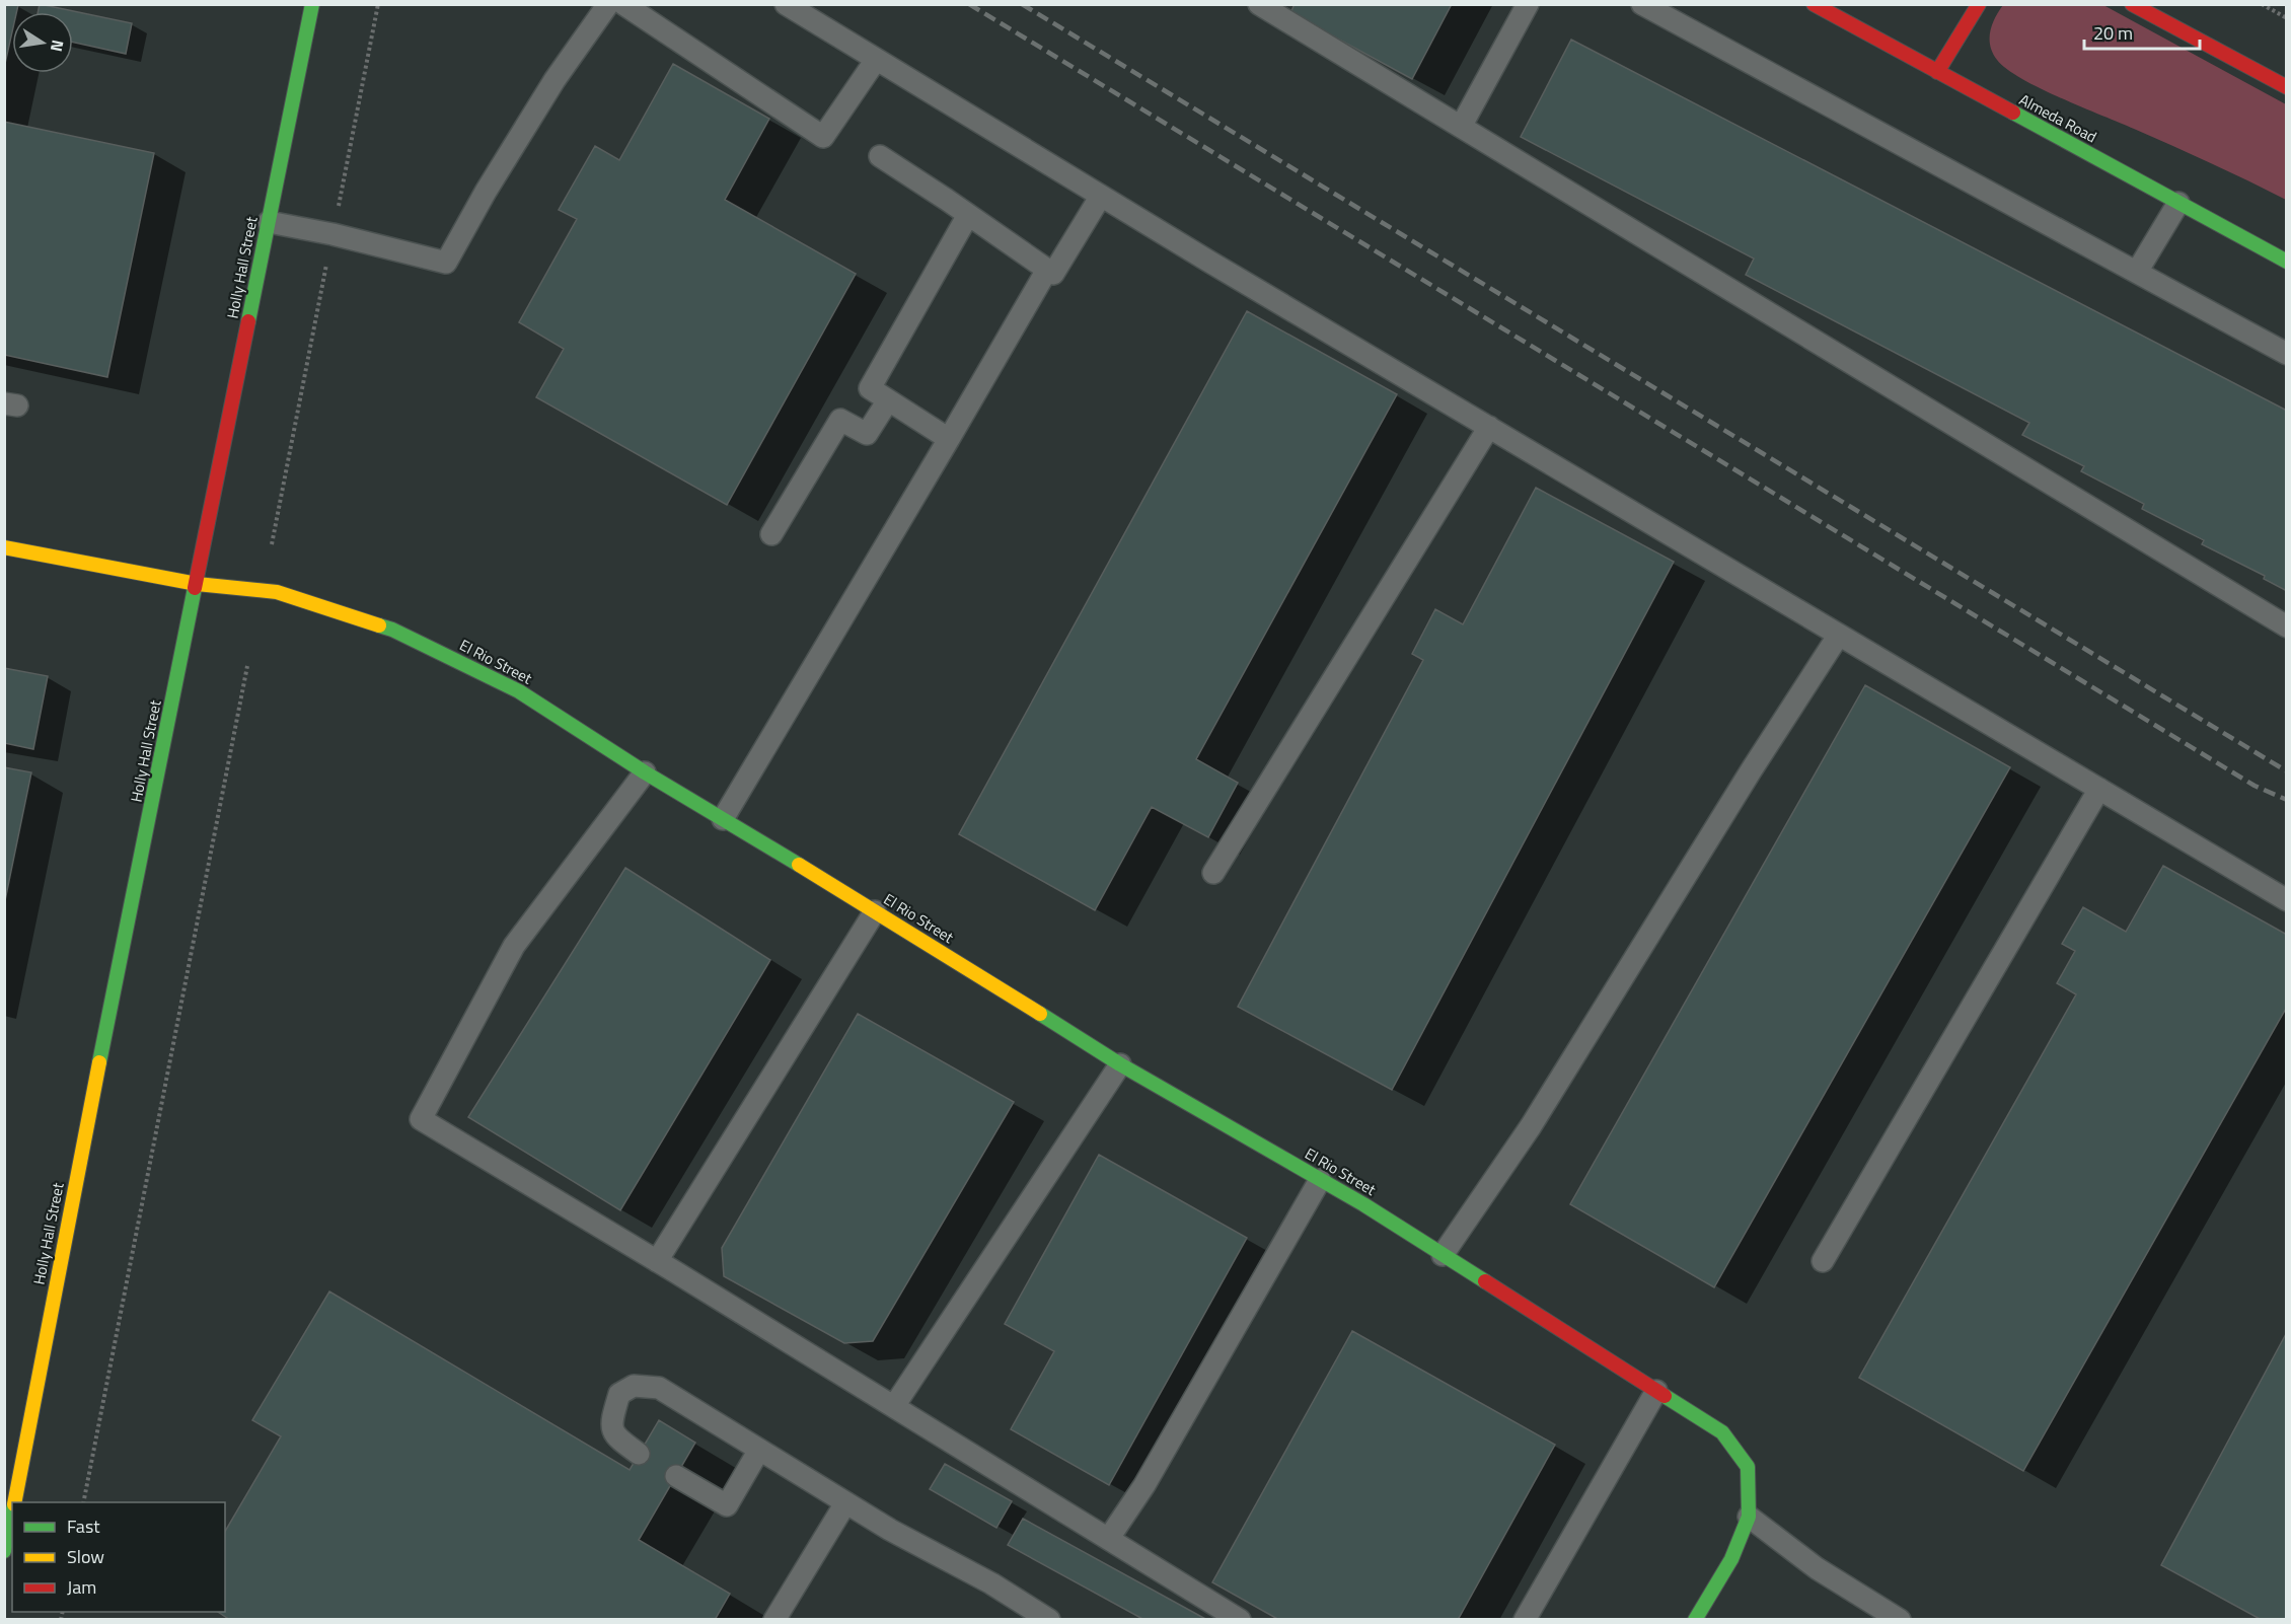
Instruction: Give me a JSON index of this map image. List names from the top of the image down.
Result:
{
  "streets": {
    "street": ["Almeda Road", "Holly Hall Street", "El Rio Street"]
  },
  "crossings": [
    ["Holly Hall Street", "El Rio Street"]
  ],
  "legend": ["Fast", "Slow", "Jam"],
  "scale_bar": "20 m",
  "north": "right"
}
